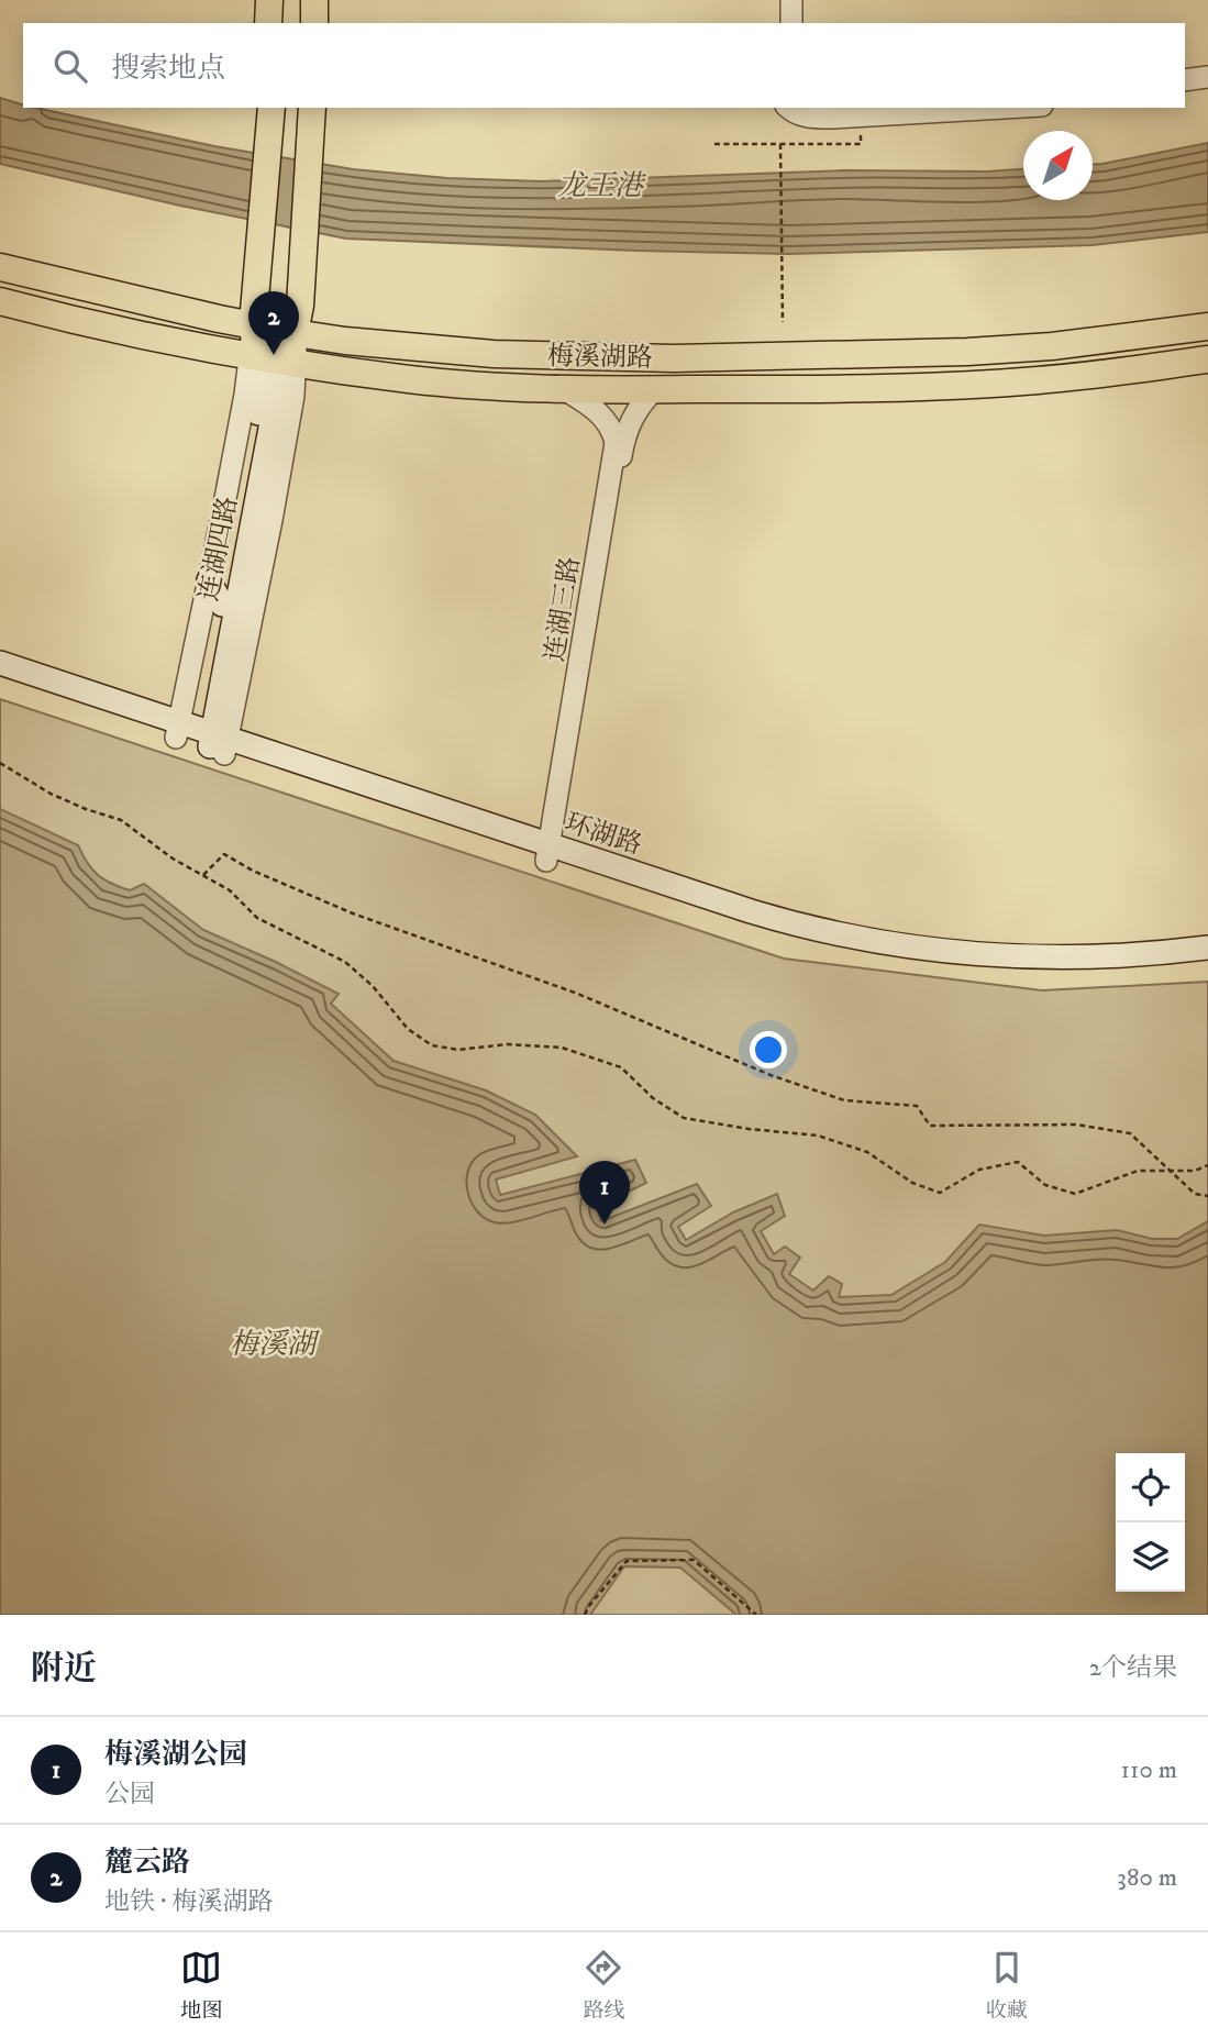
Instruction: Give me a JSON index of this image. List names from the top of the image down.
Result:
{
  "streets": {
    "main road": ["梅溪湖路", "连湖四路", "环湖路"],
    "street": ["连湖三路"]
  },
  "crossings": [
    ["梅溪湖路", "连湖四路"],
    ["梅溪湖路", "连湖三路"],
    ["连湖四路", "环湖路"],
    ["连湖三路", "环湖路"]
  ],
  "water": ["龙王港", "梅溪湖"],
  "north": "top right",
  "page": {
    "search": "搜索地点",
    "pins": ["2", "1"],
    "heading": ["附近", "2个结果"],
    "list": [
      {
        "mark": "1",
        "name": "梅溪湖公园",
        "note": "公园",
        "value": "110 m"
      },
      {
        "mark": "2",
        "name": "麓云路",
        "note": "地铁 · 梅溪湖路",
        "value": "380 m"
      }
    ],
    "nav": ["地图", "路线", "收藏"]
  }
}
